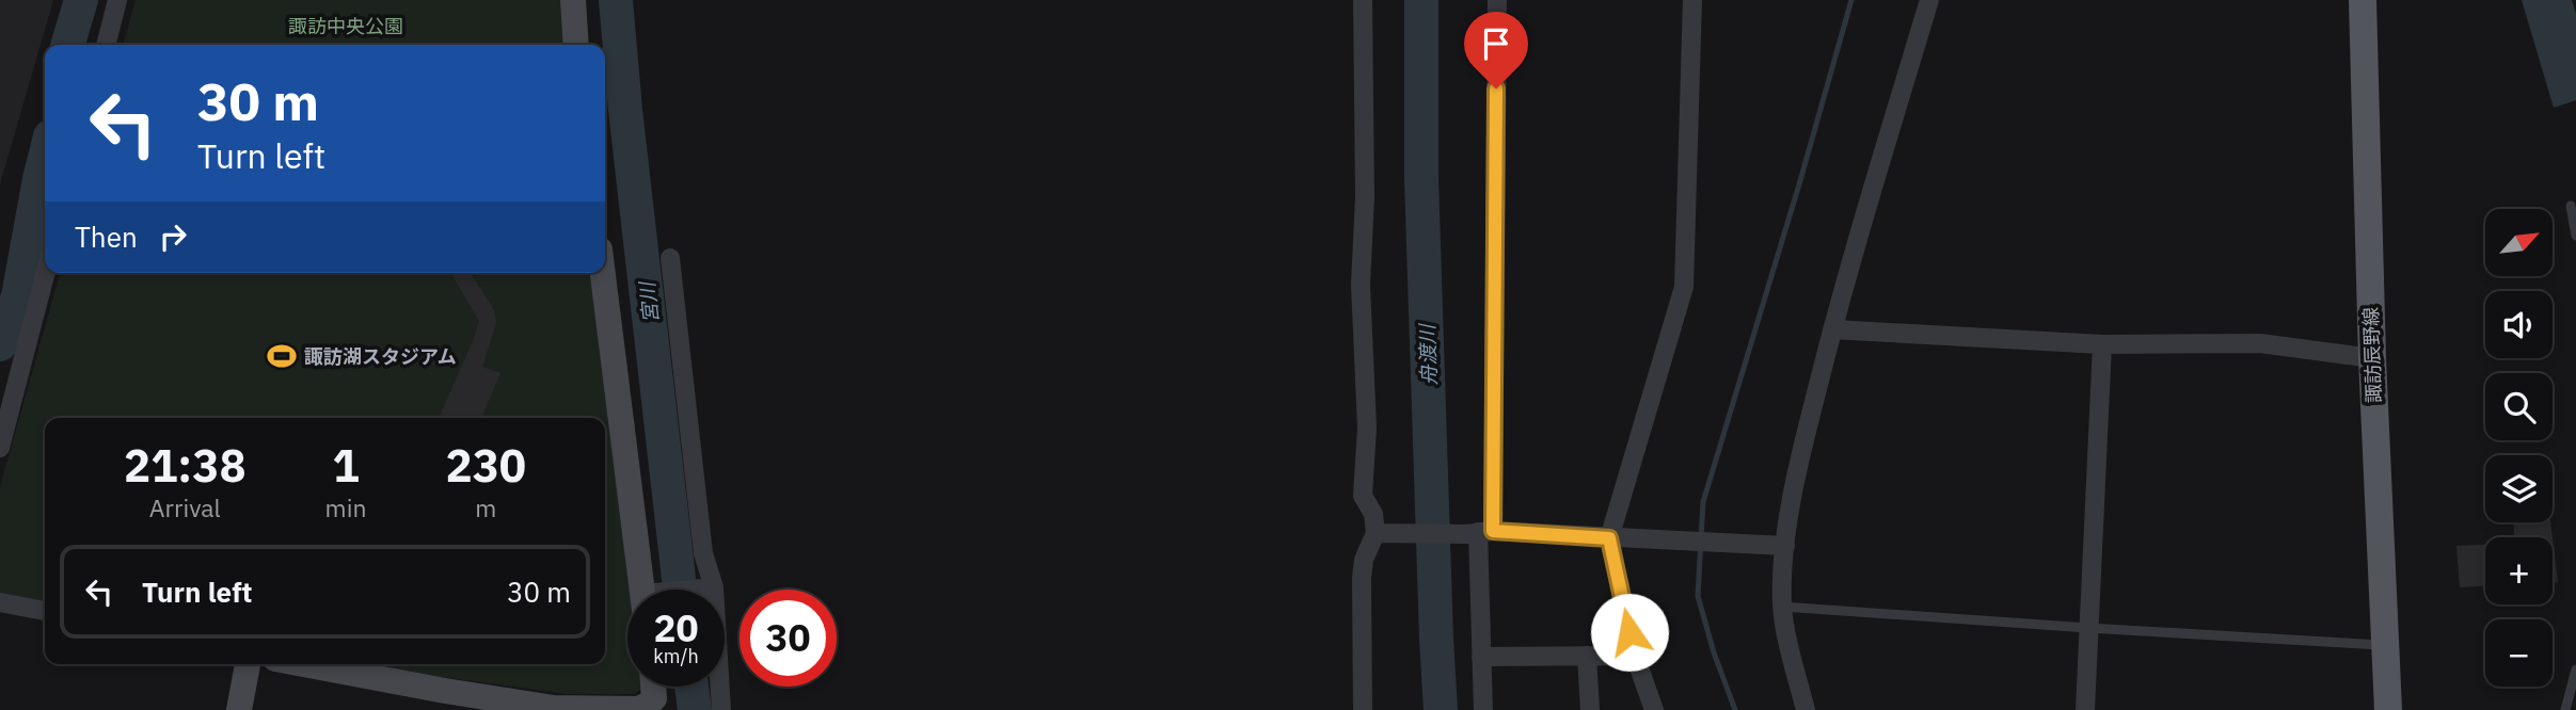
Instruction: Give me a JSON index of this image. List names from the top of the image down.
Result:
{
  "streets": {
    "main road": ["諏訪辰野線"]
  },
  "water": ["宮川", "舟渡川"],
  "parks": ["諏訪中央公園"],
  "places": {
    "sports": ["諏訪湖スタジアム"]
  },
  "north": "top right",
  "page": {
    "turn": ["30 m", "Turn left"],
    "then": "Then",
    "map_buttons": ["+", "−"],
    "eta": [
      "21:38",
      "Arrival",
      "1",
      "min",
      "230",
      "m"
    ],
    "list": [
      {
        "name": "Turn left",
        "value": "30 m"
      }
    ],
    "speed": "20 km/h",
    "limit": "30"
  }
}
